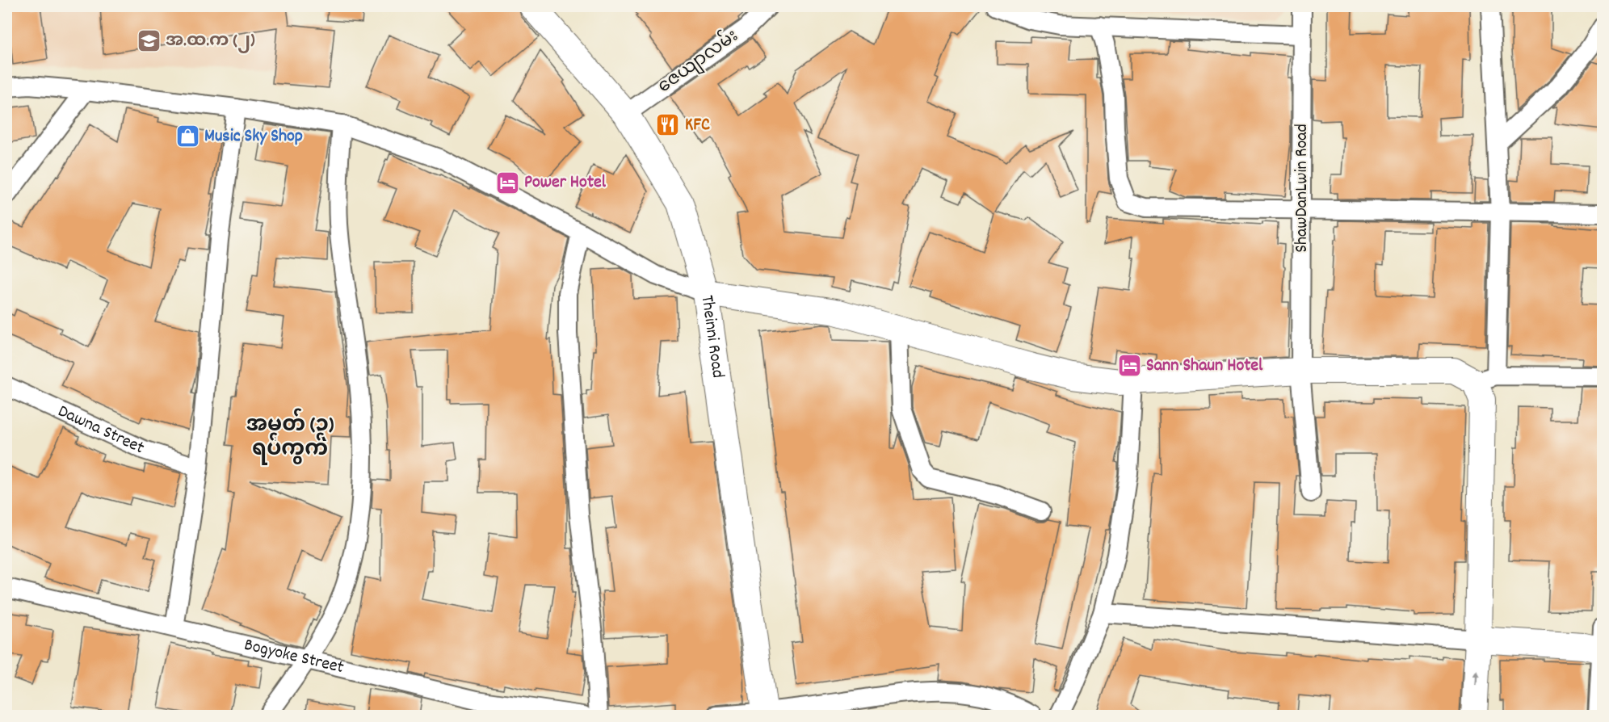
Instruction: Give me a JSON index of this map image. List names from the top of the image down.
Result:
{
  "streets": {
    "main road": ["Theinni Road"],
    "street": [
      "ဇေယျာလမ်း",
      "ShawDanLwin Road",
      "Dawna Street",
      "Bogyoke Street"
    ]
  },
  "crossings": [
    ["ဇေယျာလမ်း", "Theinni Road"]
  ],
  "districts": ["အမှတ် (၃) ရပ်ကွက်"],
  "places": {
    "school or university": ["အ.ထ.က (၂)"],
    "restaurant": ["KFC"],
    "shop": ["Music Sky Shop"],
    "hotel": ["Power Hotel", "Sann Shaun Hotel"]
  }
}
